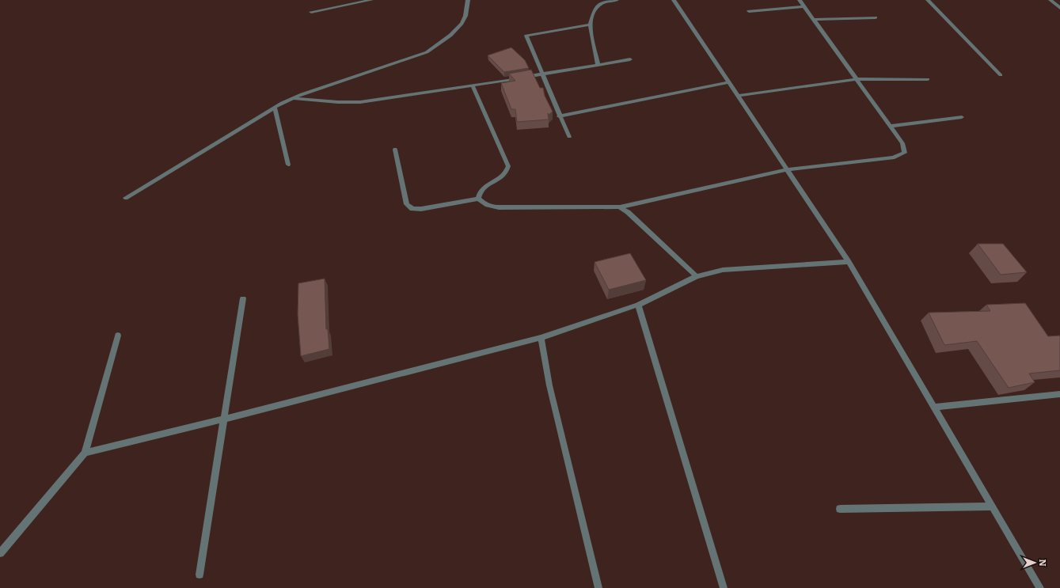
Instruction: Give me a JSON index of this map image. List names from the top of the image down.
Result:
{
  "north": "right"
}
